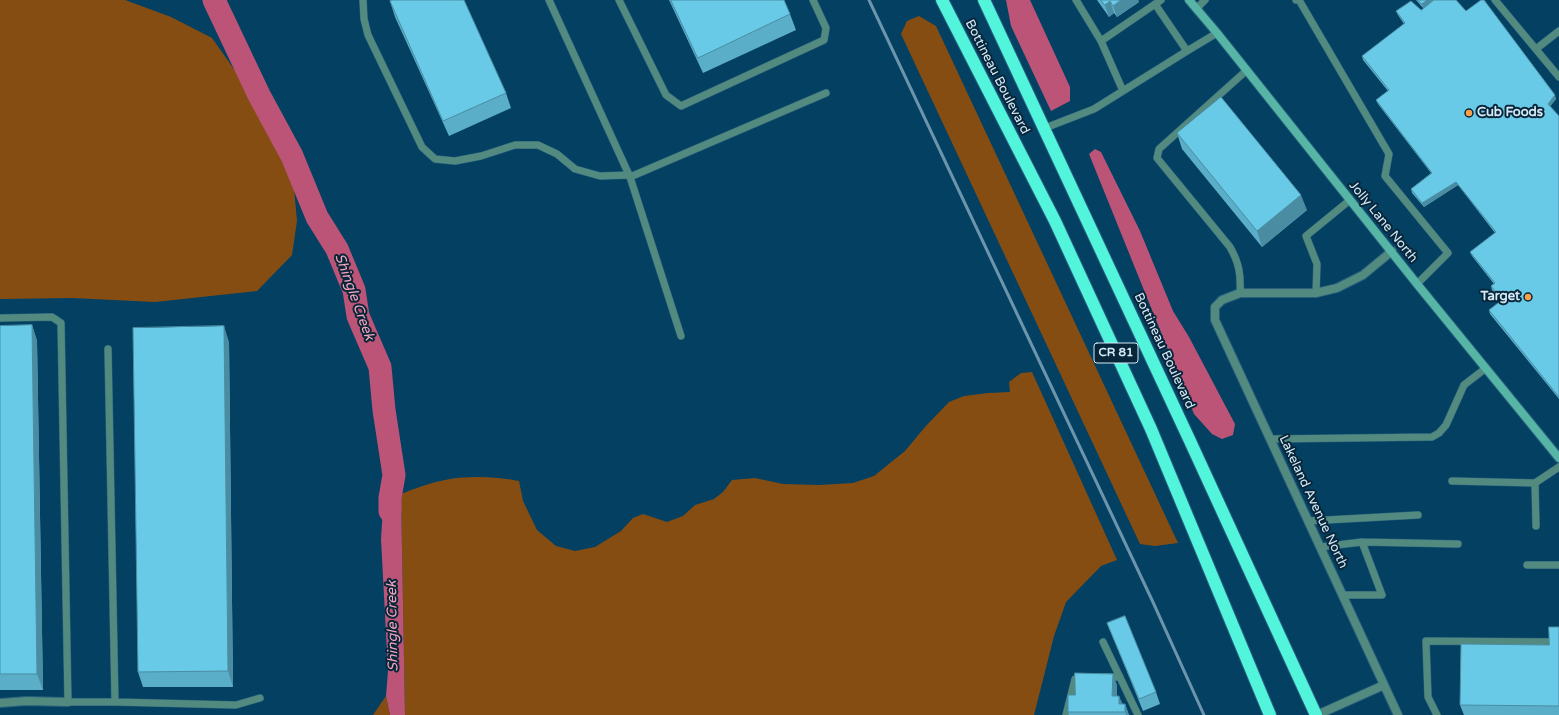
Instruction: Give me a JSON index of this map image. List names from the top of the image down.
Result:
{
  "streets": {
    "highway": ["Bottineau Boulevard", "CR 81"],
    "street": ["Jolly Lane North", "Lakeland Avenue North"]
  },
  "water": ["Shingle Creek"],
  "places": ["Cub Foods", "Target"]
}
